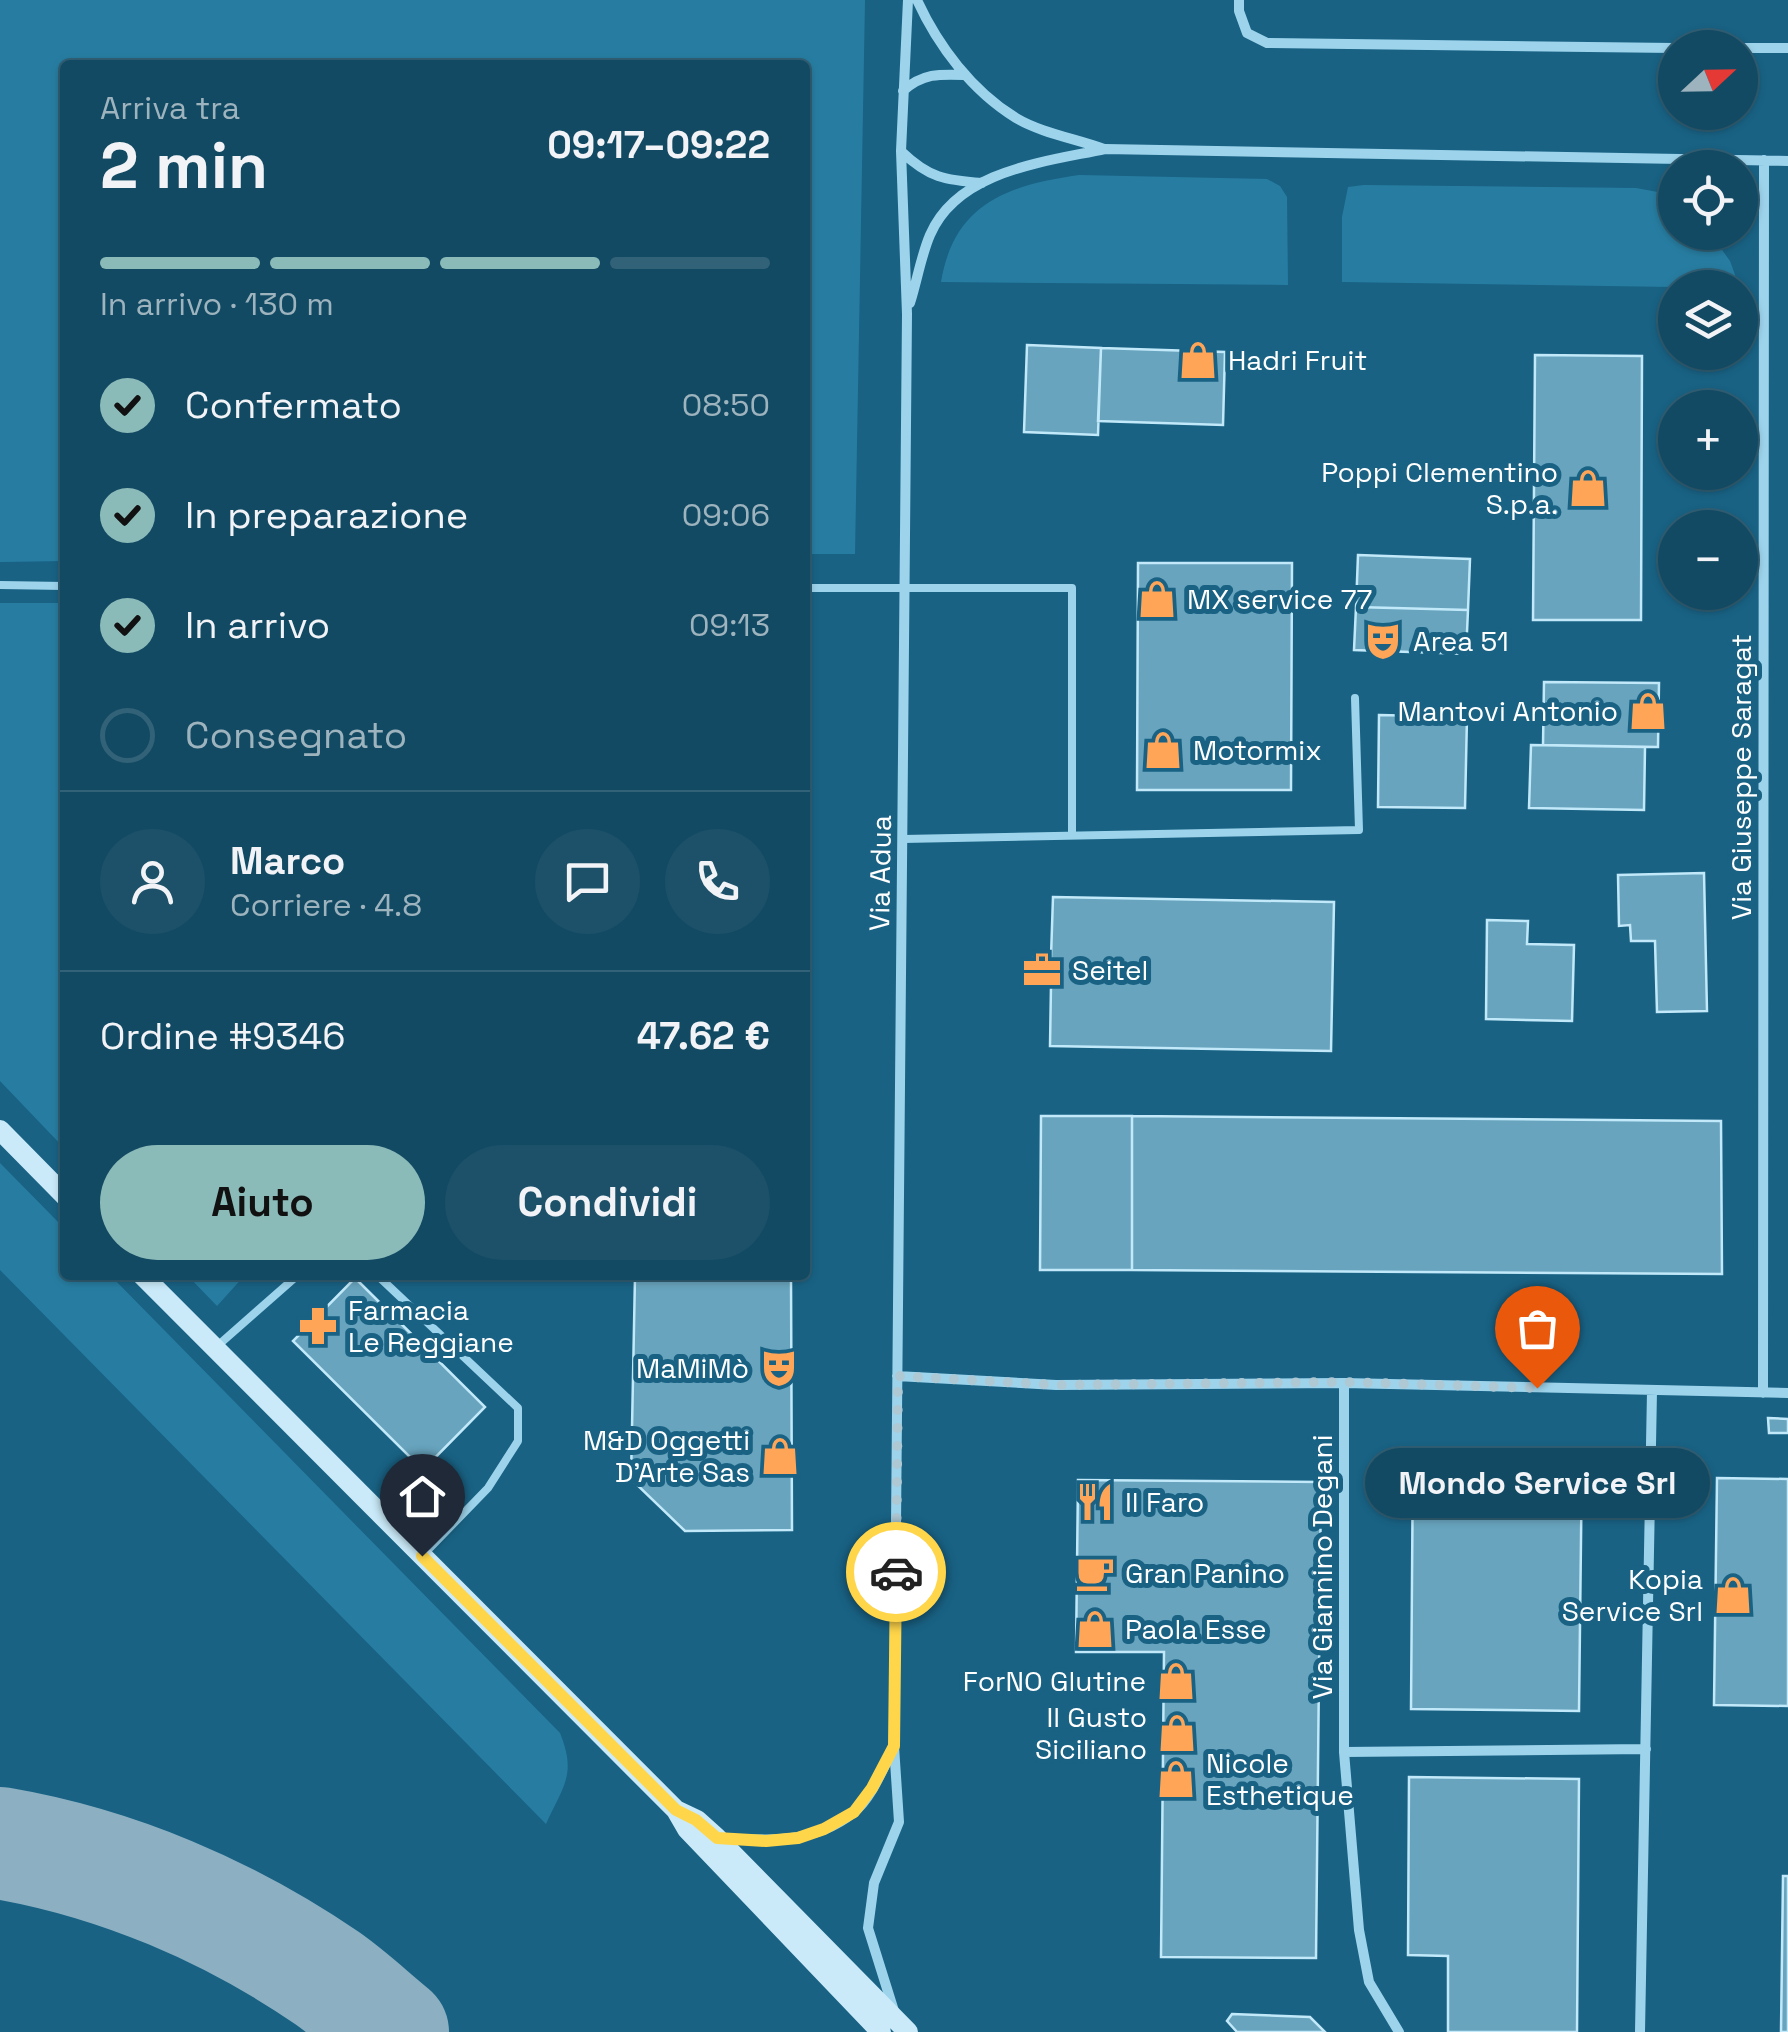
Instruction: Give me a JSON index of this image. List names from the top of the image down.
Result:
{
  "streets": {
    "street": ["Via Giuseppe Saragat", "Via Adua", "Via Giannino Degani"]
  },
  "places": {
    "shop": [
      "Hadri Fruit",
      "Poppi Clementino S.p.a.",
      "MX service 77",
      "Mantovi Antonio",
      "Motormix",
      "M&D Oggetti D'Arte Sas",
      "Kopia Service Srl",
      "Paola Esse",
      "ForNO Glutine",
      "Il Gusto Siciliano",
      "Nicole Esthetique"
    ],
    "theatre": ["Area 51", "MaMiMò"],
    "office": ["Seitel"],
    "pharmacy": ["Farmacia Le Reggiane"],
    "other": ["Mondo Service Srl"],
    "restaurant": ["Il Faro"],
    "cafe": ["Gran Panino"]
  },
  "north": "right",
  "page": {
    "map_buttons": ["+", "−"],
    "heading": ["2 min", "Arriva tra", "09:17–09:22"],
    "panel": [
      "Marco",
      "Corriere · 4.8",
      "Ordine #9346",
      "47.62 €"
    ],
    "bar": "In arrivo · 130 m",
    "list": [
      ["Confermato", "08:50"],
      ["In preparazione", "09:06"],
      ["In arrivo", "09:13"],
      "Consegnato"
    ],
    "buttons": ["Aiuto", "Condividi"],
    "bubble": "Mondo Service Srl"
  }
}
